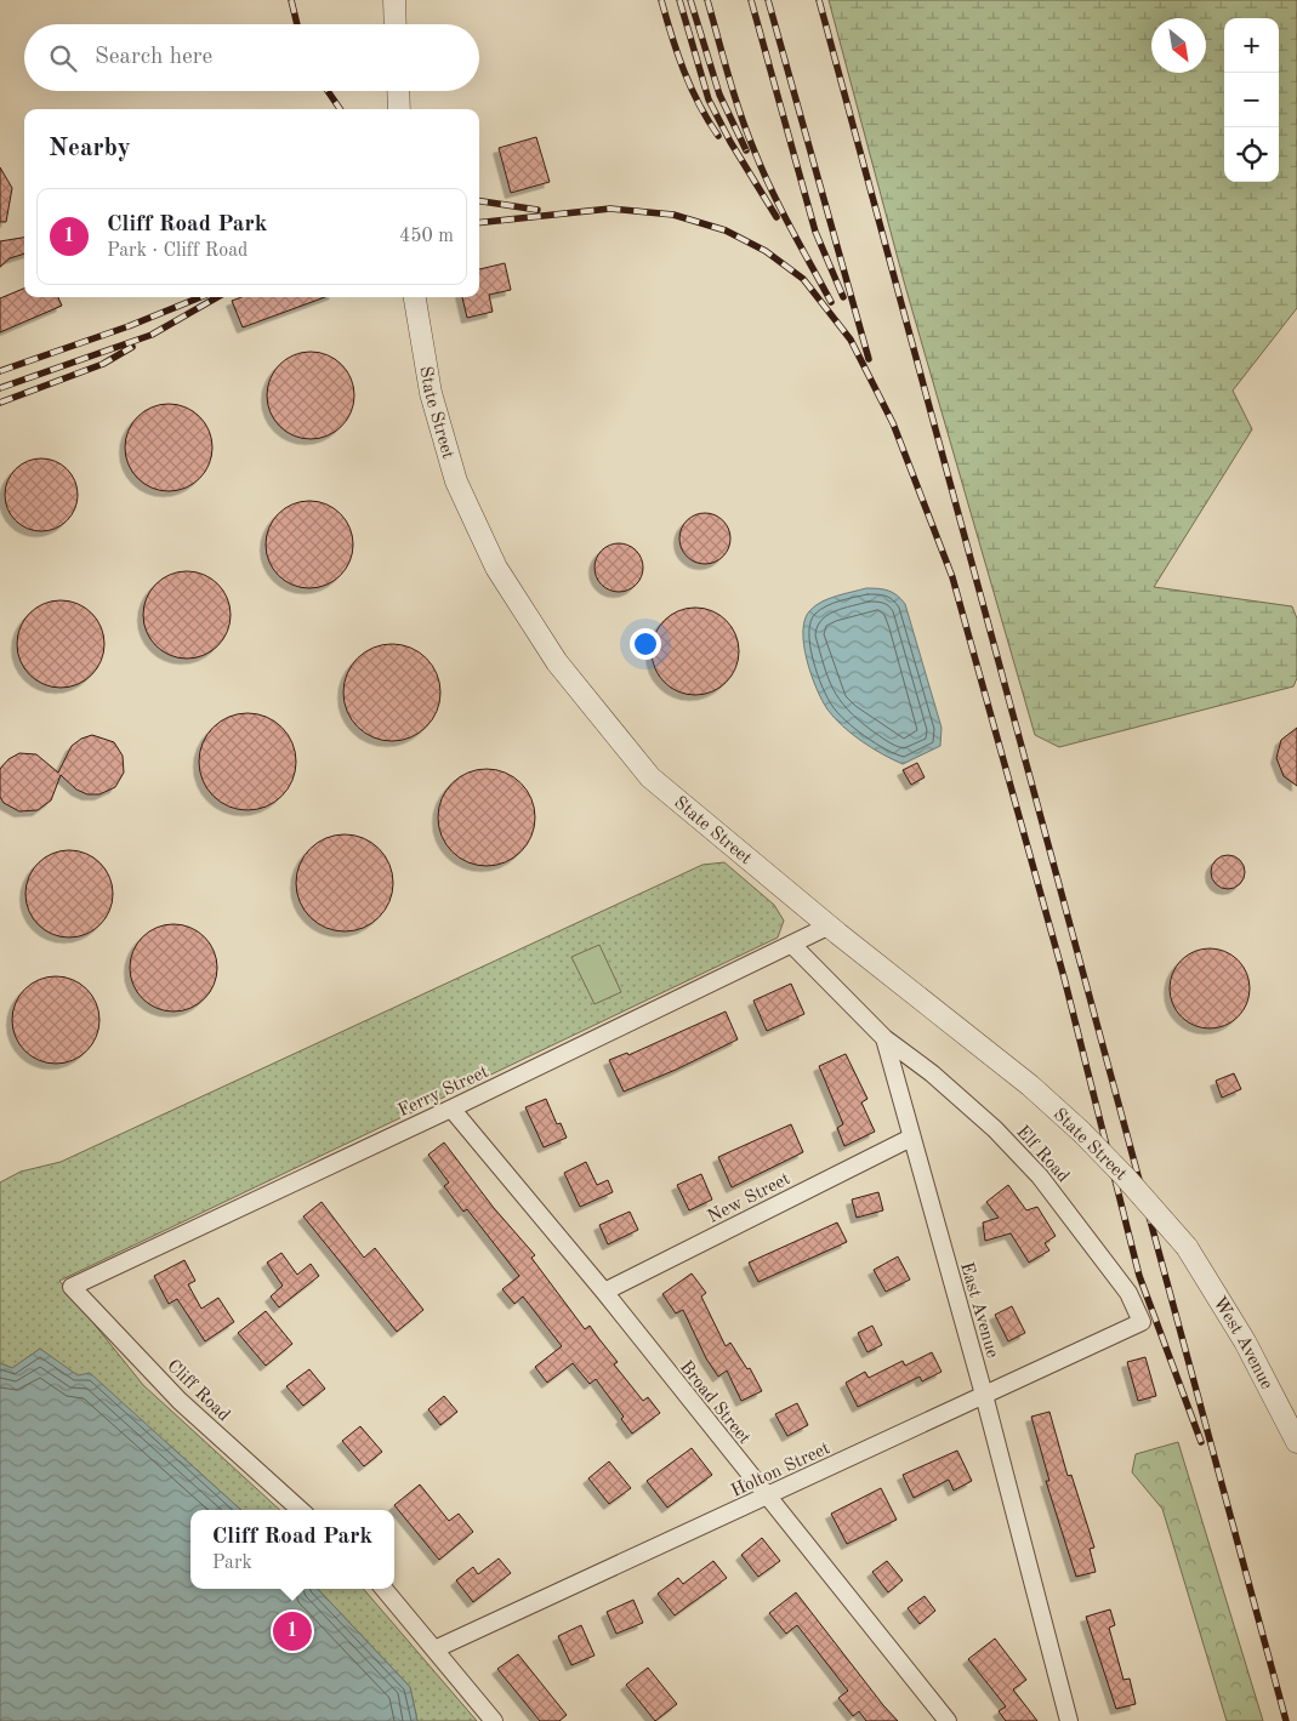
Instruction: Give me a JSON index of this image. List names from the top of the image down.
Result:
{
  "streets": {
    "street": [
      "State Street",
      "Ferry Street",
      "Elf Road",
      "New Street",
      "East Avenue",
      "West Avenue",
      "Cliff Road",
      "Broad Street",
      "Holton Street"
    ]
  },
  "crossings": [
    ["State Street", "Ferry Street"],
    ["State Street", "West Avenue"],
    ["Ferry Street", "East Avenue"],
    ["Ferry Street", "Cliff Road"],
    ["Ferry Street", "Broad Street"],
    ["Elf Road", "East Avenue"],
    ["Elf Road", "Holton Street"],
    ["New Street", "East Avenue"],
    ["New Street", "Broad Street"],
    ["East Avenue", "Holton Street"],
    ["Broad Street", "Holton Street"]
  ],
  "north": "bottom right",
  "page": {
    "map_buttons": ["+", "−"],
    "search": "Search here",
    "heading": "Nearby",
    "list": [
      {
        "mark": "1",
        "name": "Cliff Road Park",
        "note": "Park · Cliff Road",
        "value": "450 m"
      }
    ],
    "popup": ["Cliff Road Park", "Park"],
    "pins": "1"
  }
}
